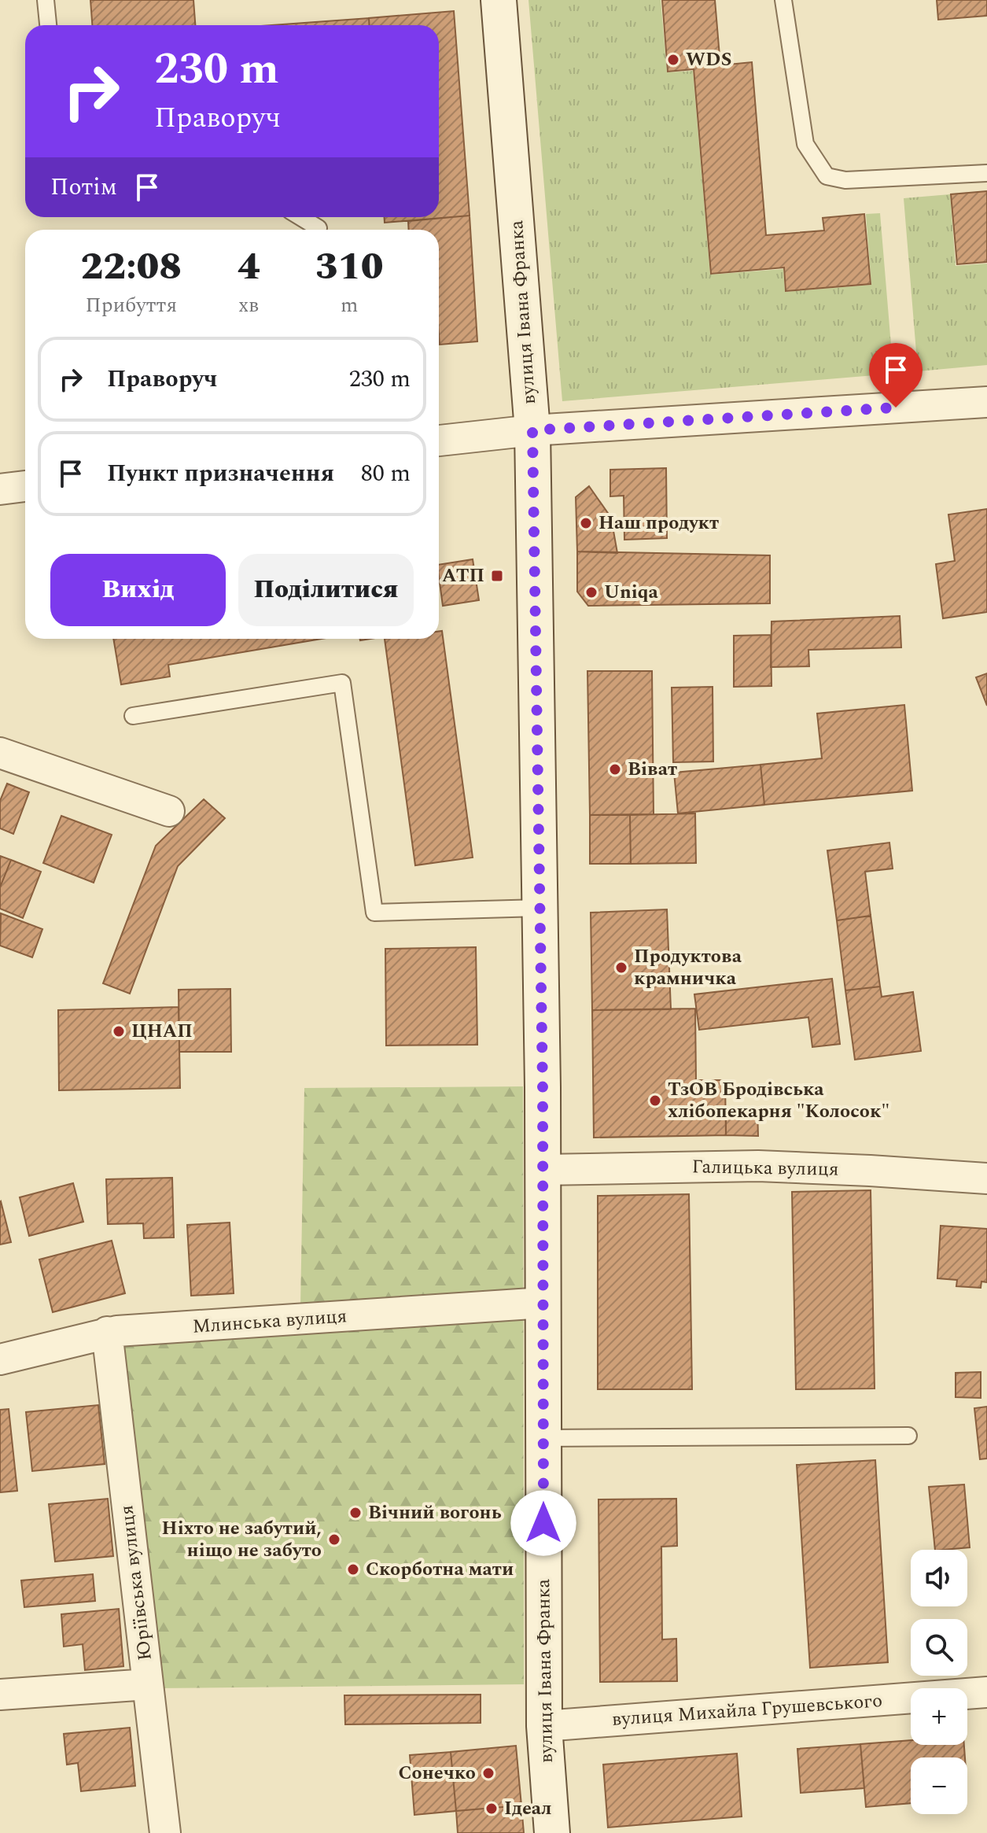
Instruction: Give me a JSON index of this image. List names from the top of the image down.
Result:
{
  "streets": {
    "main road": ["вулиця Івана Франка"],
    "street": [
      "Галицька вулиця",
      "Млинська вулиця",
      "Юріївська вулиця",
      "вулиця Михайла Грушевського"
    ]
  },
  "crossings": [
    ["вулиця Івана Франка", "Галицька вулиця"],
    ["вулиця Івана Франка", "Млинська вулиця"],
    ["вулиця Івана Франка", "вулиця Михайла Грушевського"],
    ["Млинська вулиця", "Юріївська вулиця"]
  ],
  "places": {
    "other": [
      "WDS",
      "Наш продукт",
      "Uniqa",
      "Віват",
      "Продуктова крамничка",
      "ЦНАП",
      "ТзОВ Бродівська хлібопекарня \"Колосок\"",
      "Вічний вогонь",
      "Ніхто не забутий, ніщо не забуто",
      "Cкорботна мати",
      "Сонечко",
      "Ідеал"
    ],
    "transit": ["АТП"]
  },
  "page": {
    "turn": ["230 m", "Праворуч"],
    "then": "Потім",
    "eta": [
      "22:08",
      "Прибуття",
      "4",
      "хв",
      "310",
      "m"
    ],
    "list": [
      {
        "name": "Праворуч",
        "value": "230 m"
      },
      {
        "name": "Пункт призначення",
        "value": "80 m"
      }
    ],
    "buttons": ["Вихід", "Поділитися"],
    "map_buttons": ["+", "−"]
  }
}
